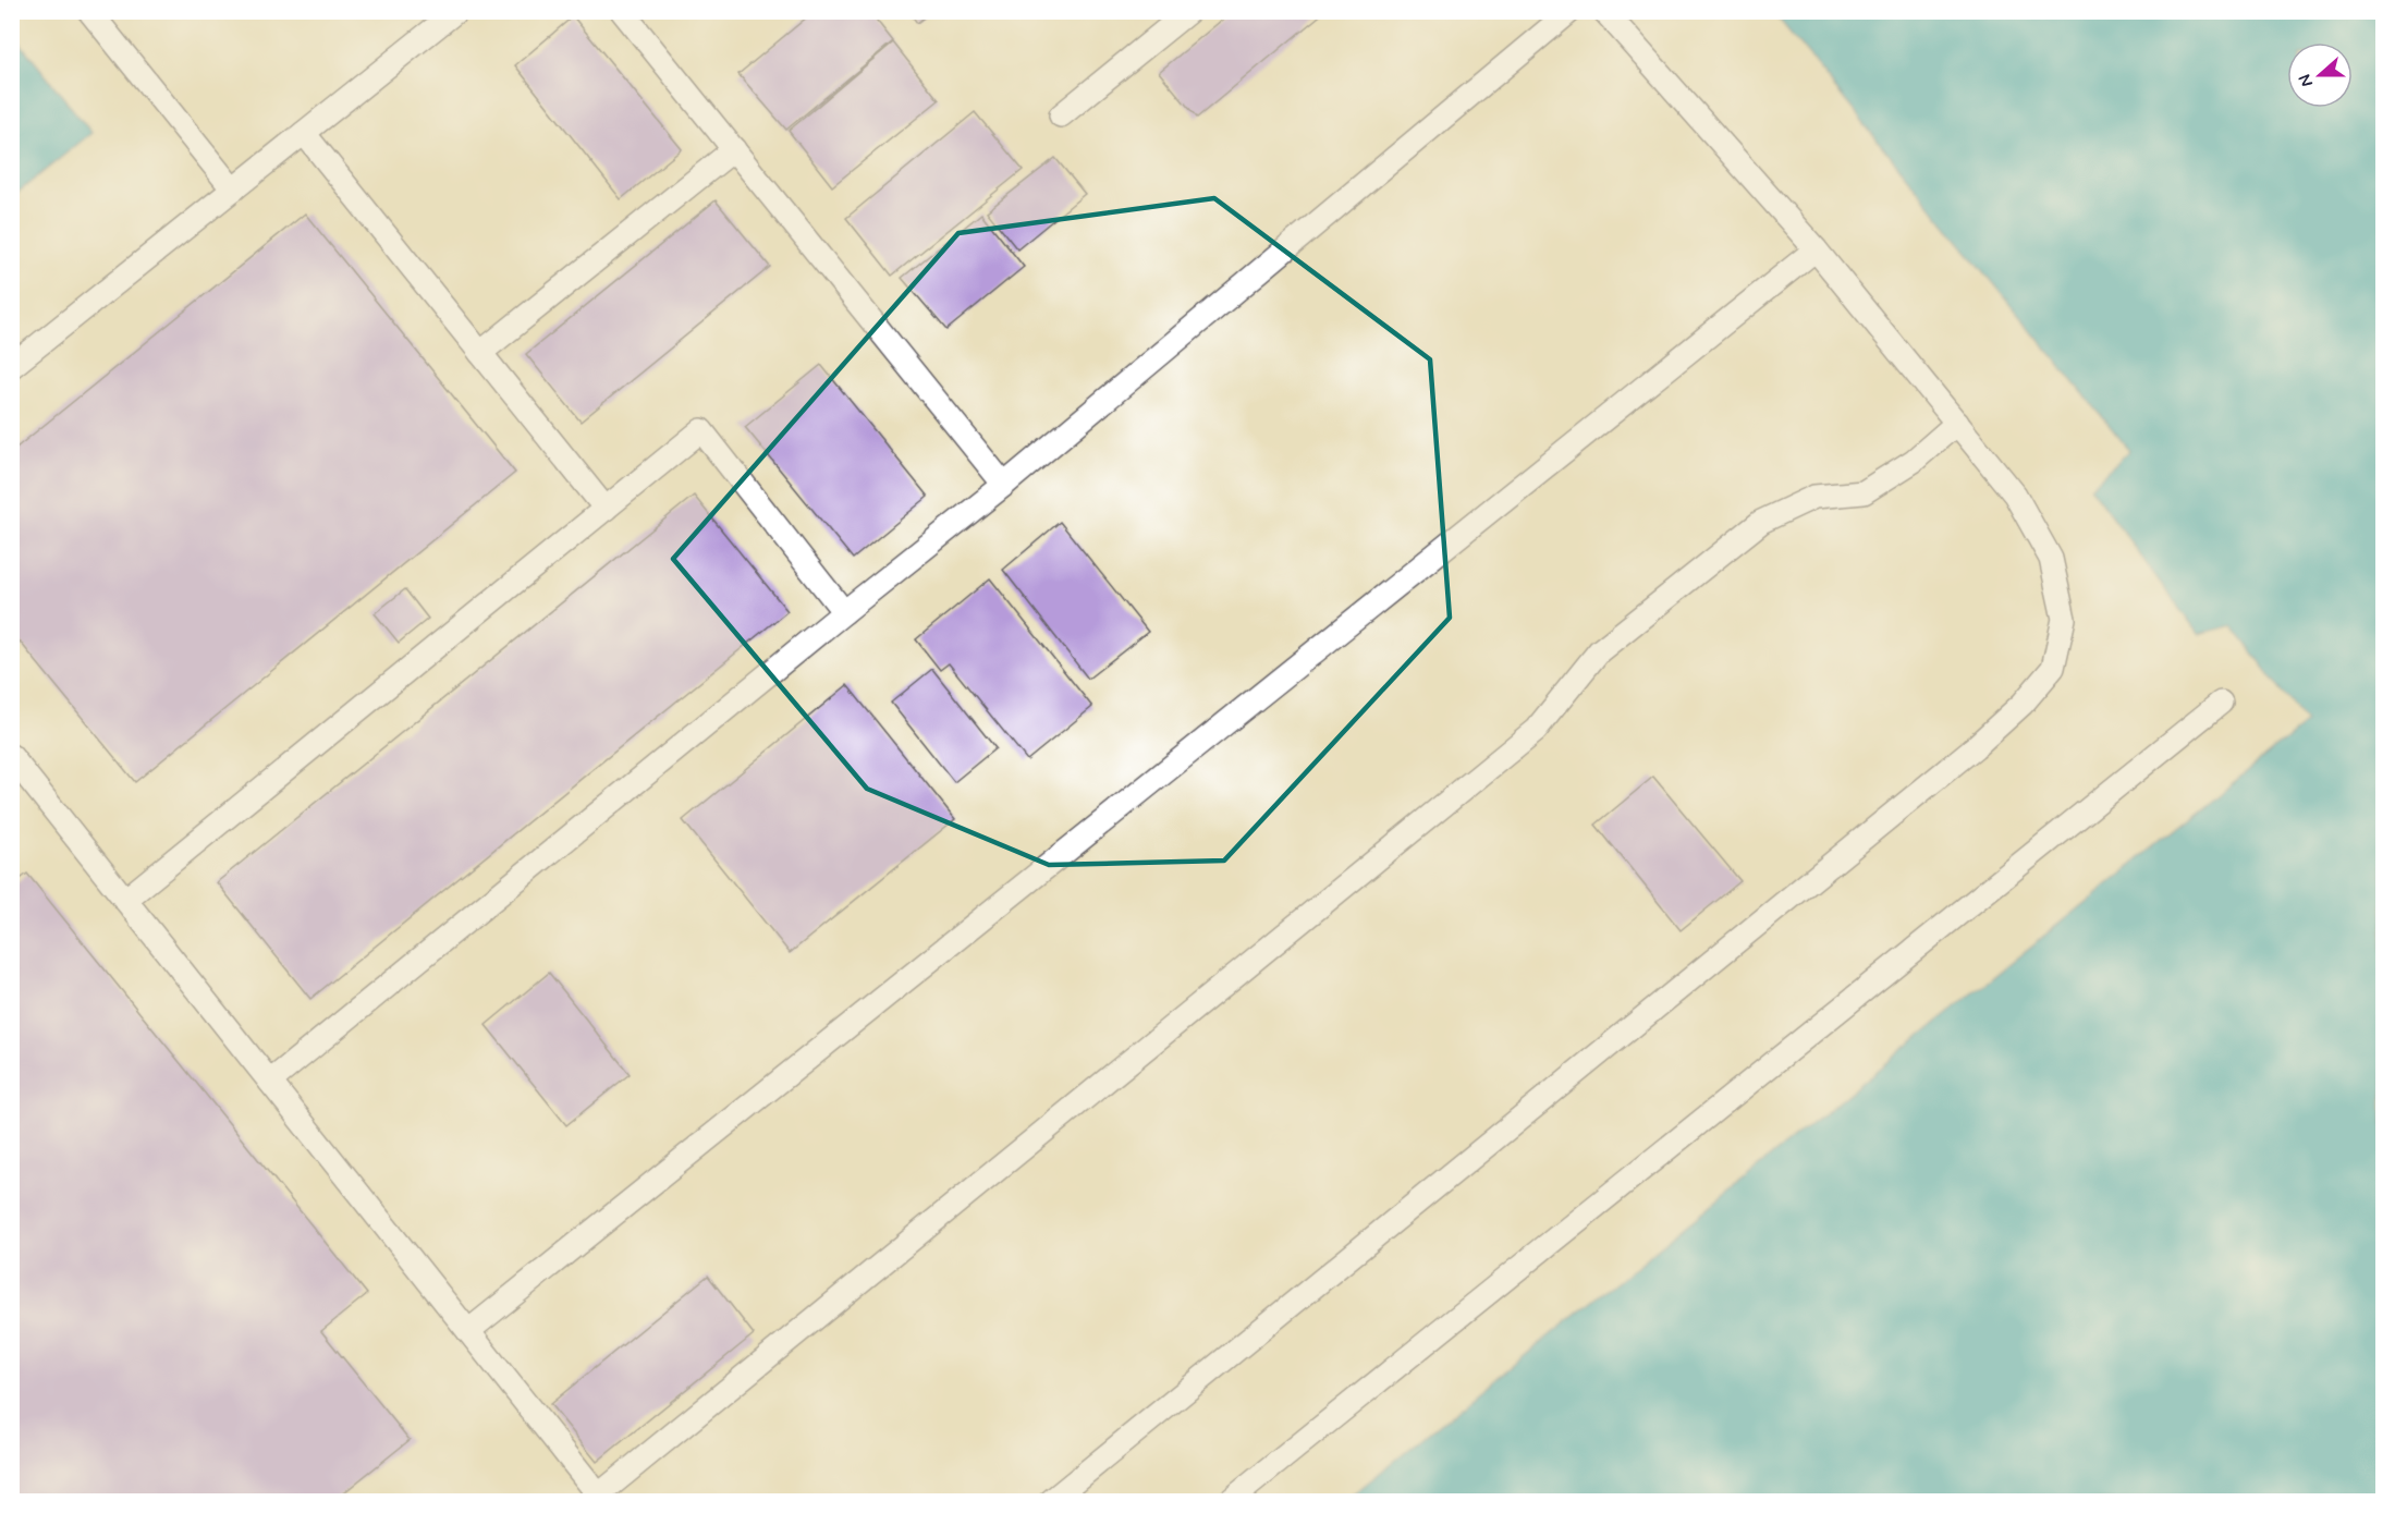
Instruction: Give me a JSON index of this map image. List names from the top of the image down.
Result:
{
  "north": "left"
}
